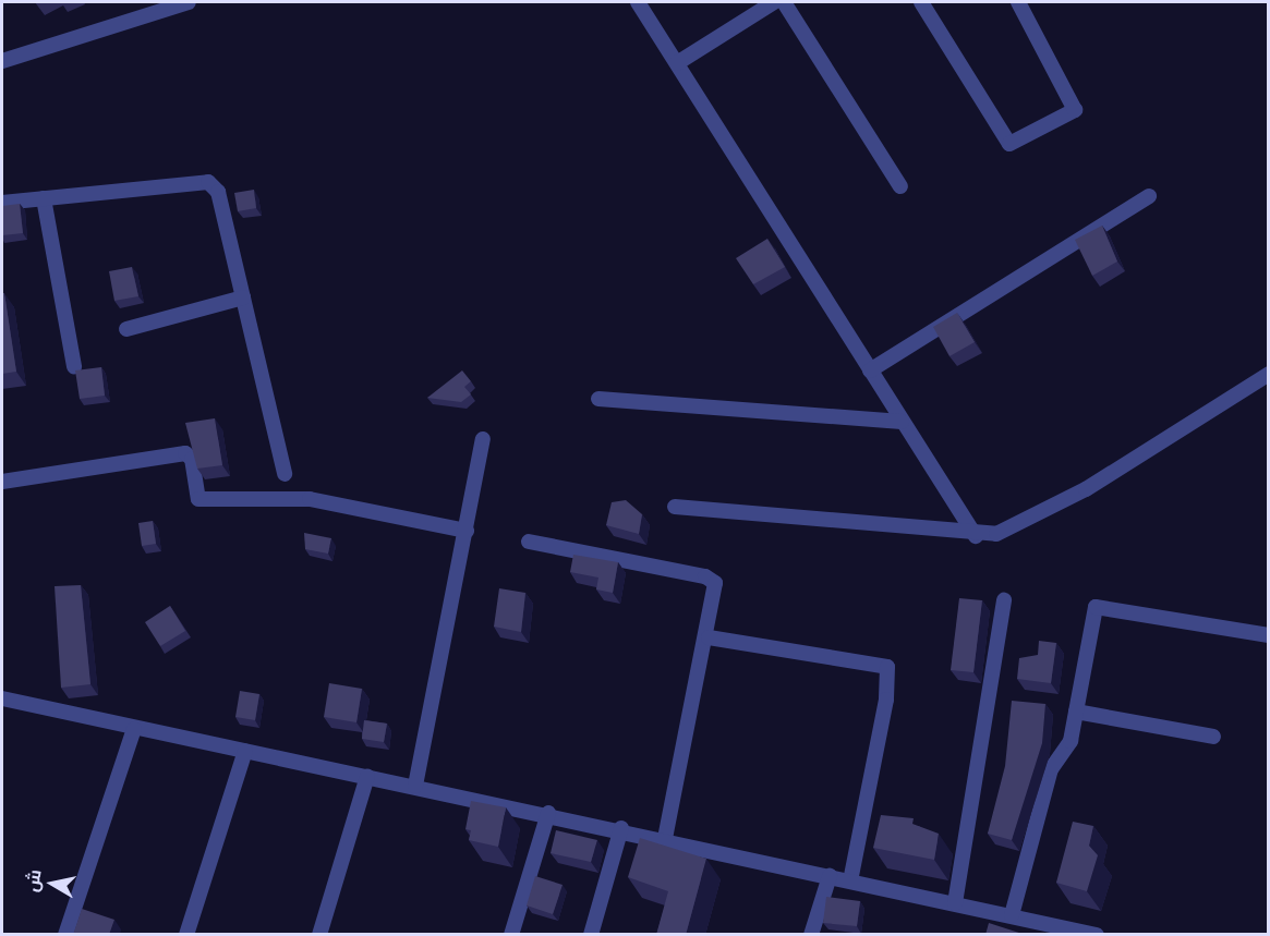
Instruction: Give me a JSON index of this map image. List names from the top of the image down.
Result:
{
  "north": "left"
}
